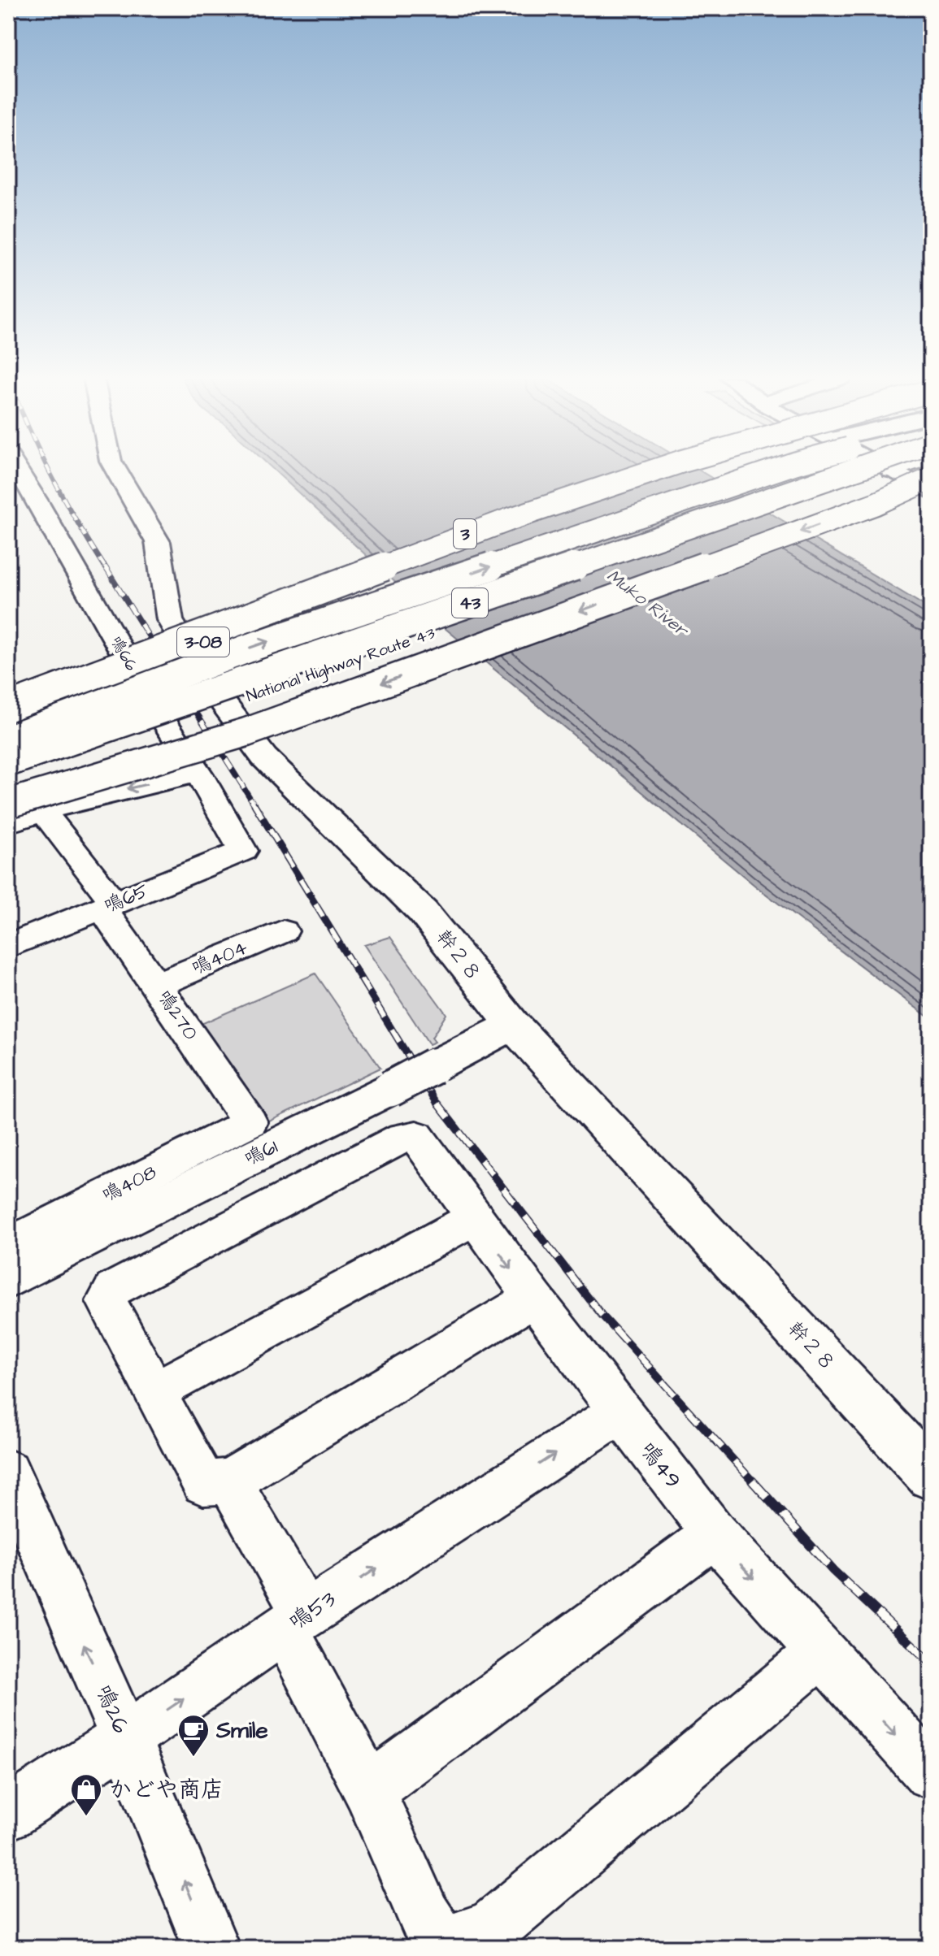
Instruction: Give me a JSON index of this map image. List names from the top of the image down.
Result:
{
  "streets": {
    "main road": [
      "3",
      "43",
      "3-08",
      "National Highway Route 43",
      "幹２８",
      "鳴61"
    ],
    "street": [
      "鳴66",
      "鳴65",
      "鳴404",
      "鳴270",
      "鳴408",
      "鳴49",
      "鳴53",
      "鳴26"
    ]
  },
  "crossings": [
    ["3", "3-08"],
    ["鳴66", "鳴65"],
    ["鳴65", "鳴270"],
    ["幹２８", "鳴61"],
    ["鳴404", "鳴270"],
    ["鳴270", "鳴408"],
    ["鳴49", "鳴53"],
    ["鳴53", "鳴26"]
  ],
  "water": ["Muko River"],
  "places": {
    "cafe": ["Smile"],
    "shop": ["かどや商店"]
  }
}
